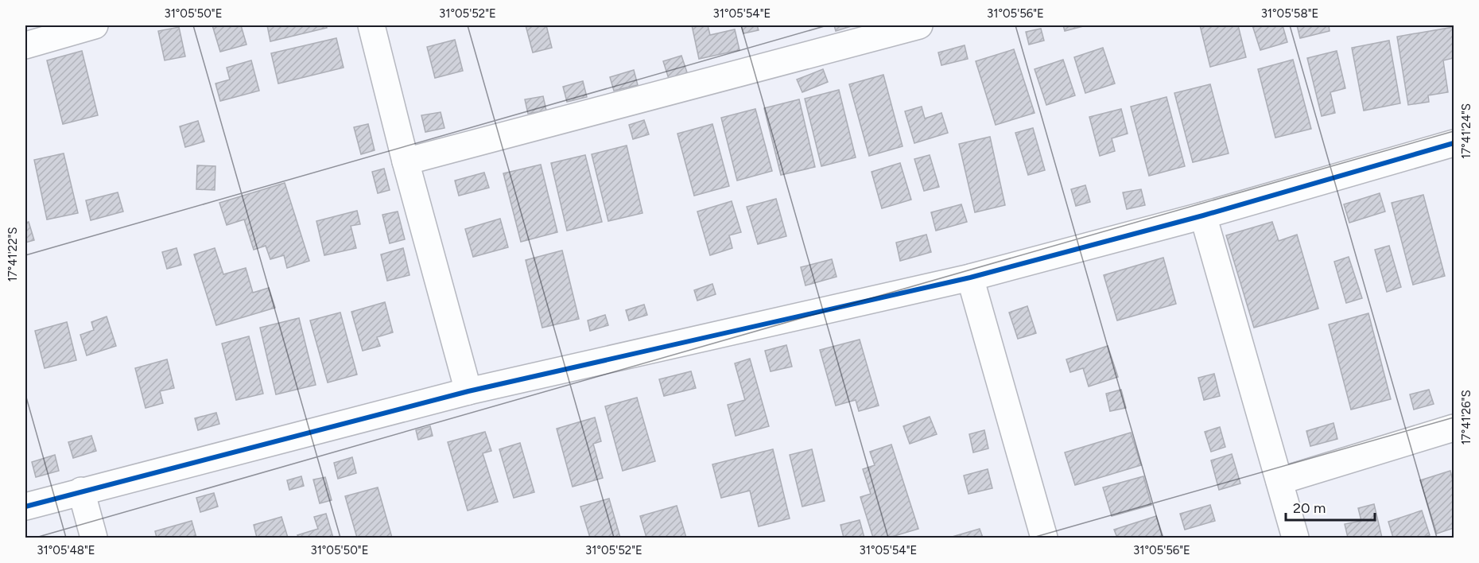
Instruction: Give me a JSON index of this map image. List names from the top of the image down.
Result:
{
  "scale_bar": "20 m",
  "coordinates": [
    "31°05'50\"E",
    "31°05'52\"E",
    "31°05'54\"E",
    "31°05'56\"E",
    "31°05'58\"E",
    "17°41'24\"S",
    "17°41'22\"S",
    "17°41'26\"S",
    "31°05'48\"E"
  ]
}
